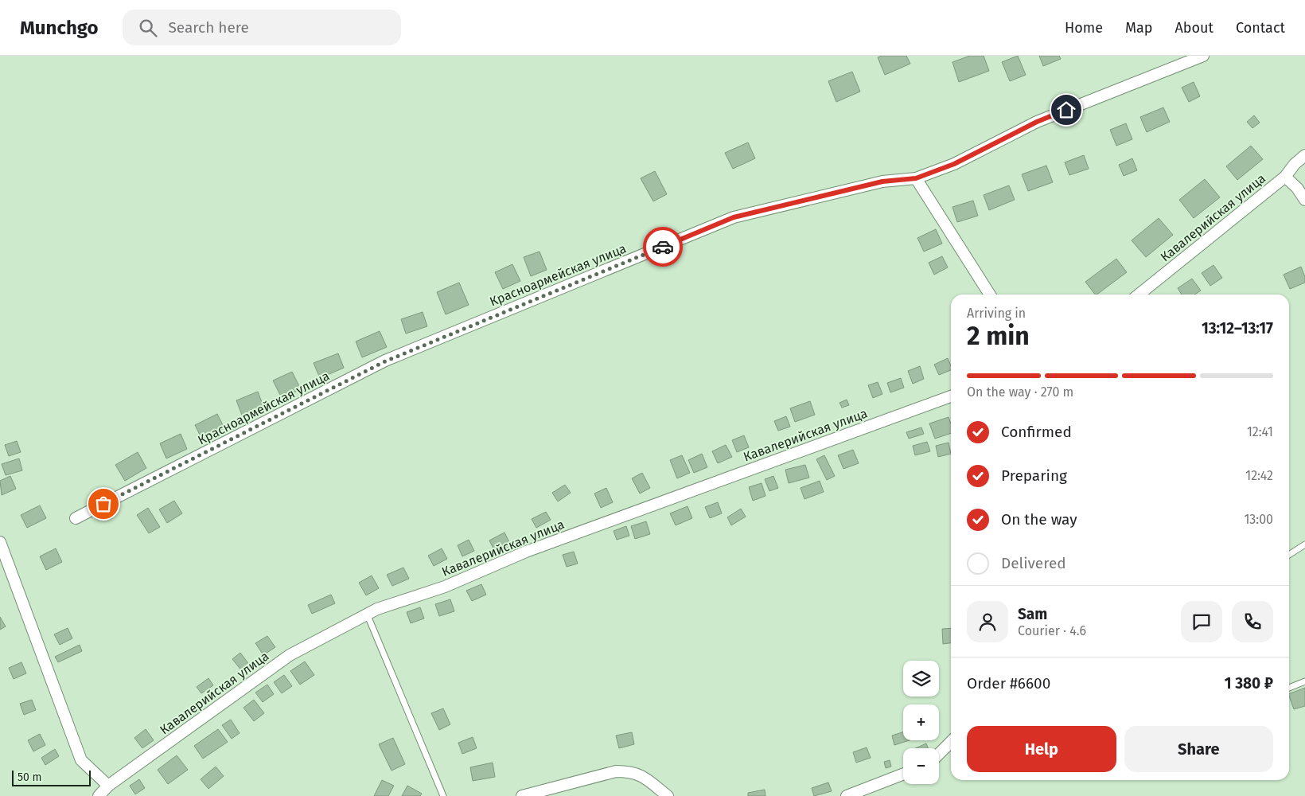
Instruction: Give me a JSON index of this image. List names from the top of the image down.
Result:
{
  "streets": {
    "street": ["Кавалерийская улица", "Красноармейская улица"]
  },
  "scale_bar": "50 m",
  "page": {
    "header": "Munchgo",
    "search": "Search here",
    "nav": [
      "Home",
      "Map",
      "About",
      "Contact"
    ],
    "heading": ["2 min", "Arriving in", "13:12–13:17"],
    "panel": [
      "Sam",
      "Courier · 4.6",
      "Order #6600",
      "1 380 ₽"
    ],
    "bar": "On the way · 270 m",
    "list": [
      ["Confirmed", "12:41"],
      ["Preparing", "12:42"],
      ["On the way", "13:00"],
      "Delivered"
    ],
    "map_buttons": ["+", "−"],
    "buttons": ["Help", "Share"],
    "scale": "50 m"
  }
}
